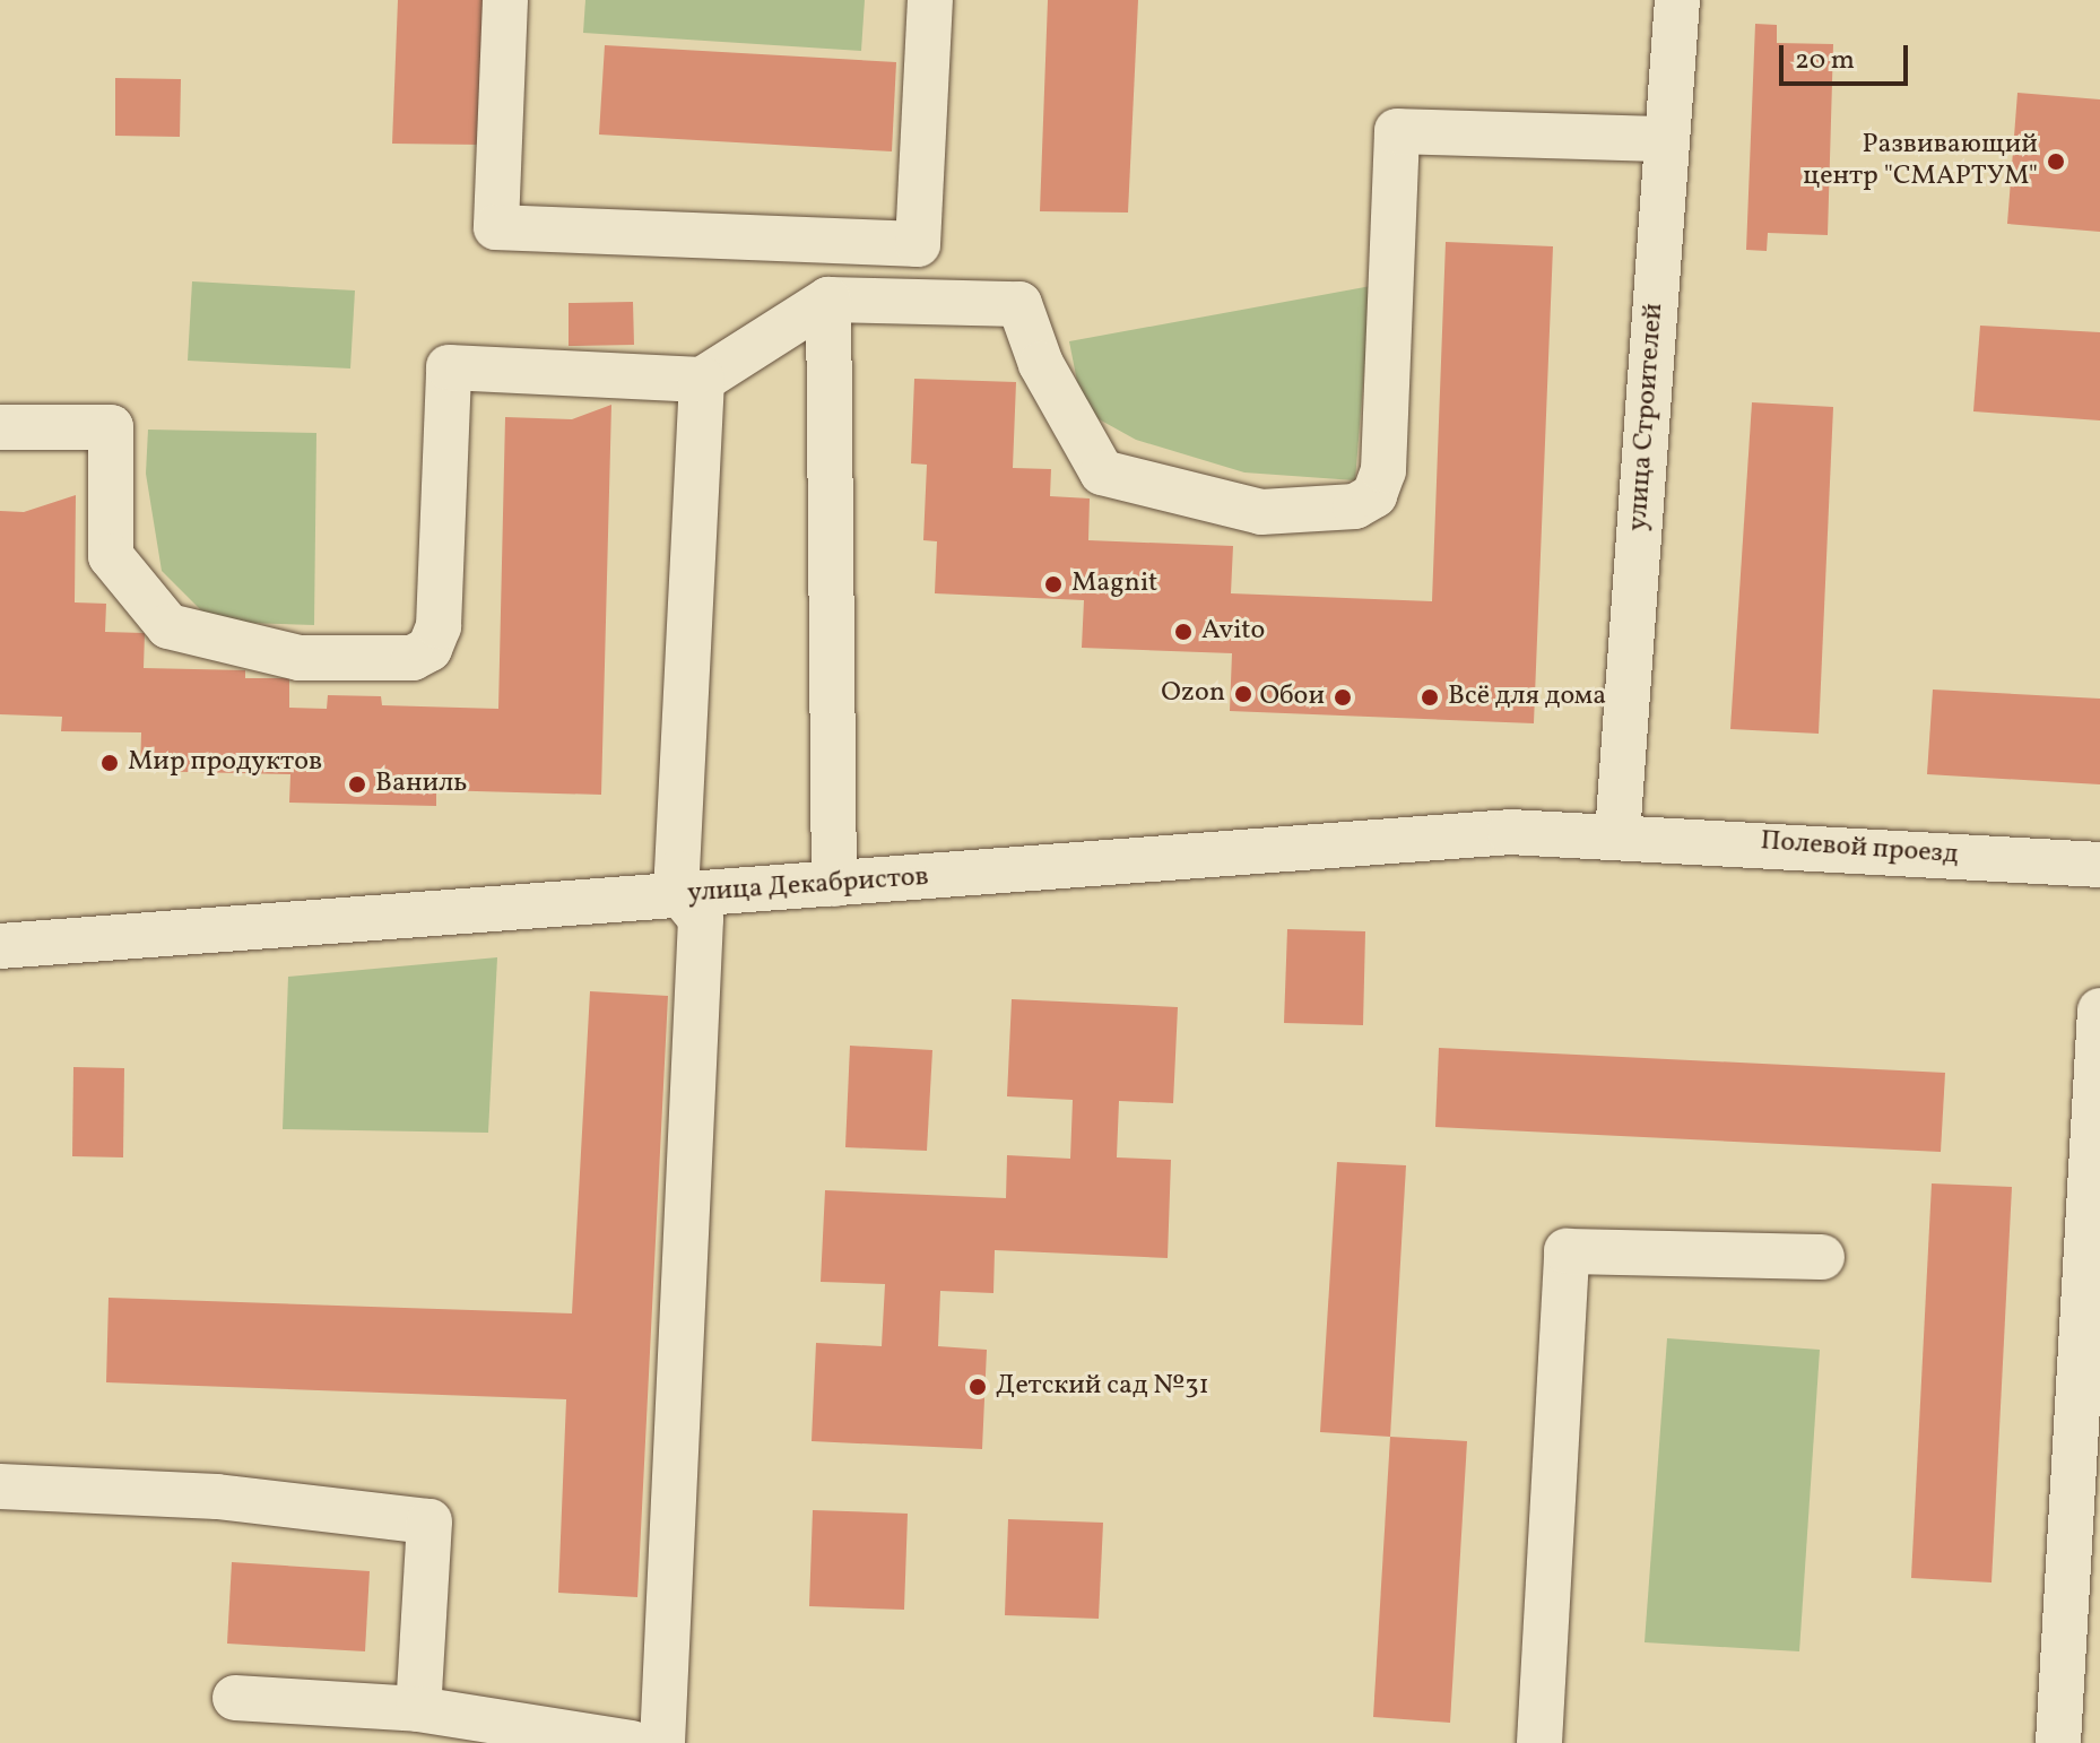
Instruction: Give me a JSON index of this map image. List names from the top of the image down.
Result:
{
  "streets": {
    "street": ["улица Строителей", "Полевой проезд", "улица Декабристов"]
  },
  "crossings": [
    ["улица Строителей", "Полевой проезд"],
    ["улица Строителей", "улица Декабристов"],
    ["Полевой проезд", "улица Декабристов"]
  ],
  "places": [
    "Развивающий центр \"СМАРТУМ\"",
    "Magnit",
    "Avito",
    "Ozon",
    "Обои",
    "Всё для дома",
    "Мир продуктов",
    "Ваниль",
    "Детский сад №31"
  ],
  "scale_bar": "20 m"
}
